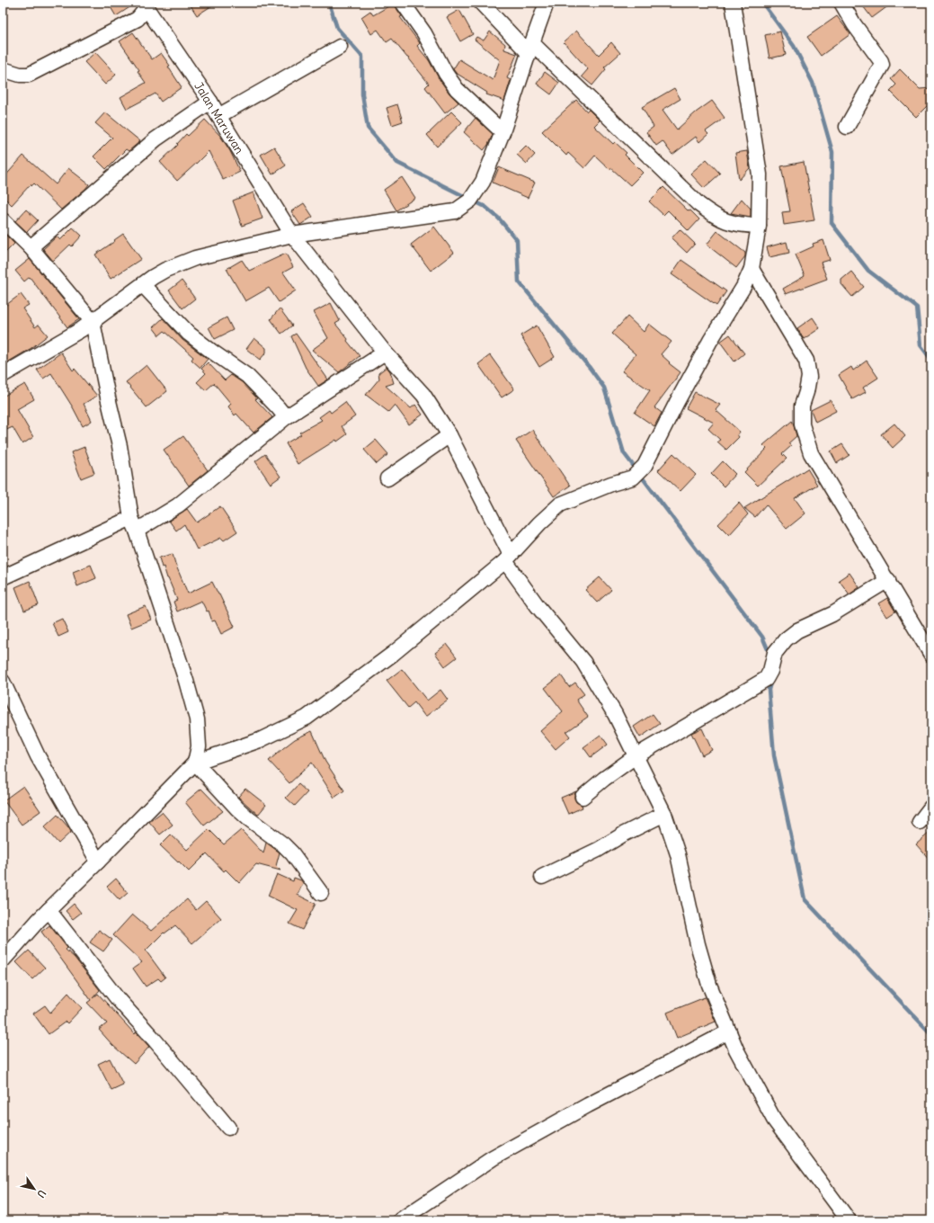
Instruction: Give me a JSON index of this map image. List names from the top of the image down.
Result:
{
  "streets": {
    "street": ["Jalan Maruwan"]
  },
  "north": "bottom right"
}
